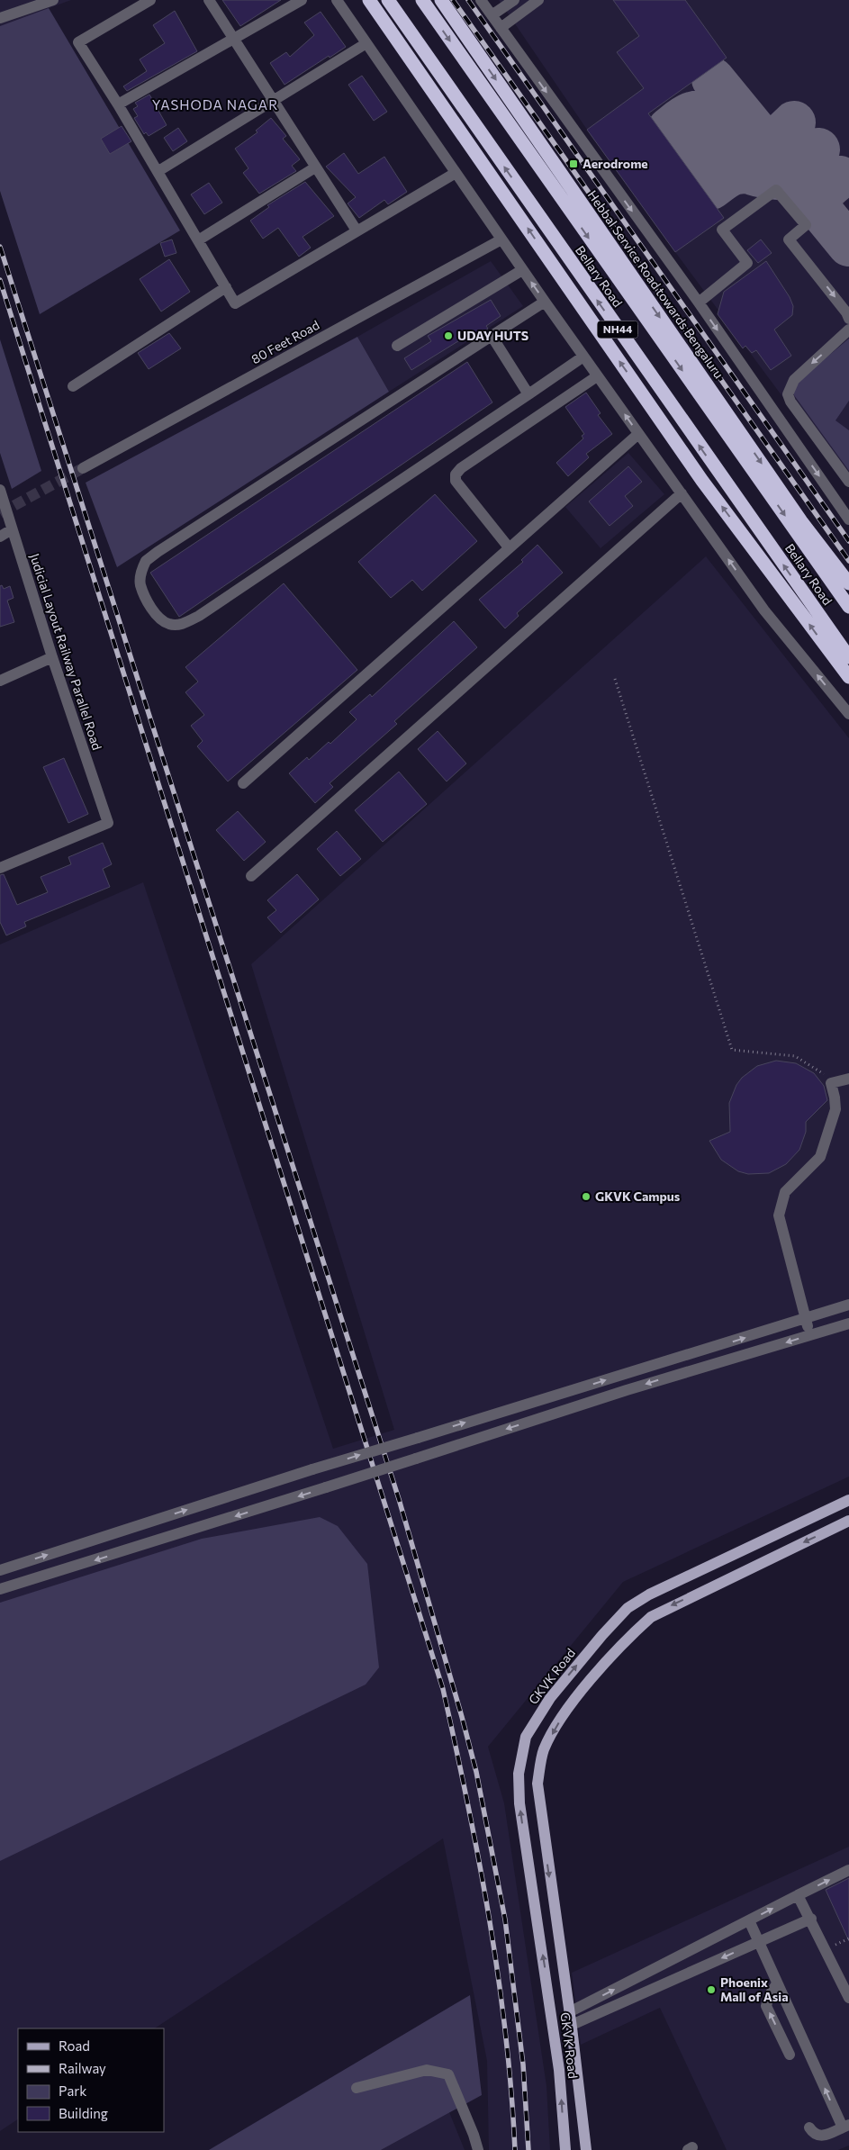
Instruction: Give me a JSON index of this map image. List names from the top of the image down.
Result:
{
  "streets": {
    "highway": ["Bellary Road", "Hebbal Service Road towards Bengaluru", "NH44"],
    "main road": ["GKVK Road"],
    "street": ["80 Feet Road", "Judicial Layout Railway Parallel Road"]
  },
  "districts": ["YASHODA NAGAR"],
  "places": {
    "transit": ["Aerodrome"],
    "other": ["UDAY HUTS", "GKVK Campus", "Phoenix Mall of Asia"]
  },
  "legend": [
    "Road",
    "Railway",
    "Park",
    "Building"
  ]
}
